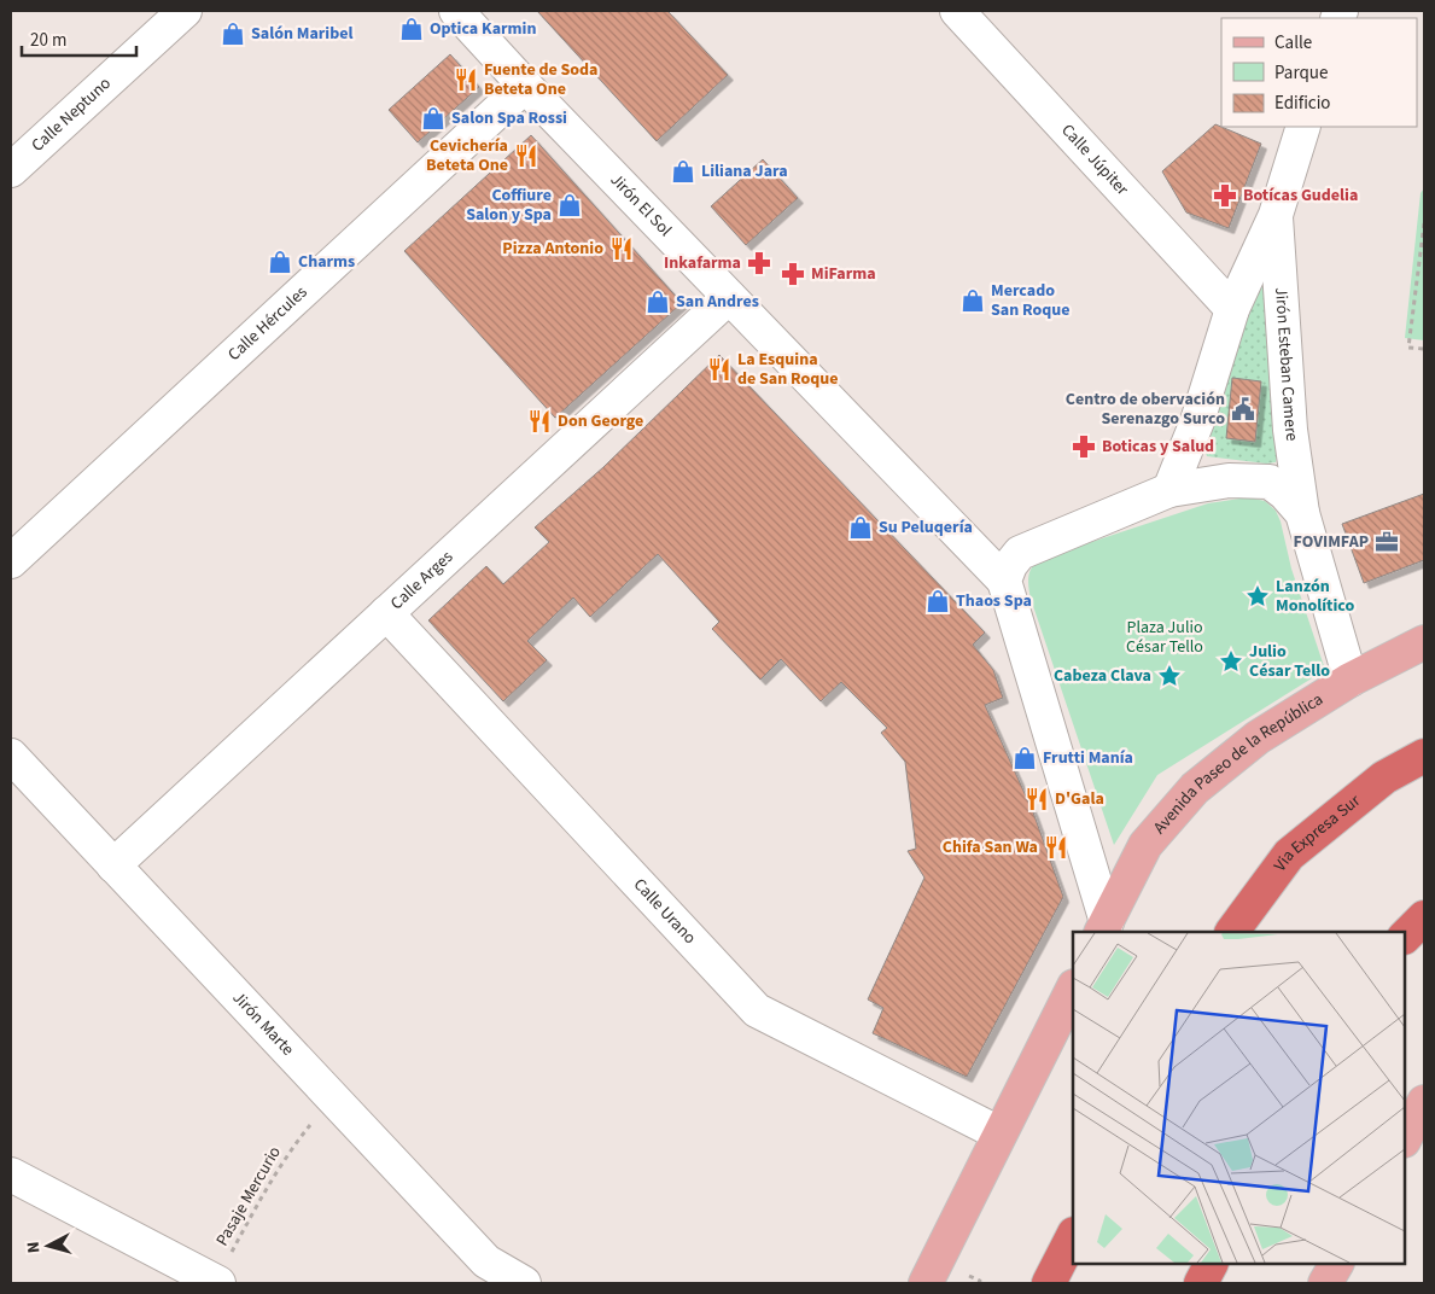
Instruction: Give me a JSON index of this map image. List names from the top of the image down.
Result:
{
  "streets": {
    "highway": ["Via Expresa Sur"],
    "main road": ["Avenida Paseo de la República"],
    "street": [
      "Calle Neptuno",
      "Calle Júpiter",
      "Jirón El Sol",
      "Calle Hércules",
      "Jirón Esteban Camere",
      "Calle Arges",
      "Calle Urano",
      "Jirón Marte"
    ],
    "path": ["Pasaje Mercurio"]
  },
  "crossings": [
    ["Calle Júpiter", "Jirón Esteban Camere"],
    ["Jirón El Sol", "Calle Hércules"],
    ["Jirón El Sol", "Calle Arges"],
    ["Jirón Esteban Camere", "Avenida Paseo de la República"],
    ["Calle Arges", "Calle Urano"],
    ["Calle Arges", "Jirón Marte"],
    ["Jirón Marte", "Pasaje Mercurio"]
  ],
  "parks": ["Plaza Julio César Tello"],
  "places": {
    "shop": [
      "Optica Karmin",
      "Salón Maribel",
      "Salon Spa Rossi",
      "Liliana Jara",
      "Coffiure Salon y Spa",
      "Charms",
      "Mercado San Roque",
      "San Andres",
      "Su Peluqería",
      "Thaos Spa",
      "Frutti Manía"
    ],
    "restaurant": [
      "Fuente de Soda Beteta One",
      "Cevichería Beteta One",
      "Pizza Antonio",
      "La Esquina de San Roque",
      "Don George",
      "D'Gala",
      "Chifa San Wa"
    ],
    "pharmacy": [
      "Botícas Gudelia",
      "Inkafarma",
      "MiFarma",
      "Boticas y Salud"
    ],
    "public building": ["Centro de obervación Serenazgo Surco"],
    "office": ["FOVIMFAP"],
    "place": ["Lanzón Monolítico", "Julio César Tello", "Cabeza Clava"]
  },
  "legend": ["Calle", "Parque", "Edificio"],
  "scale_bar": "20 m",
  "north": "left"
}
